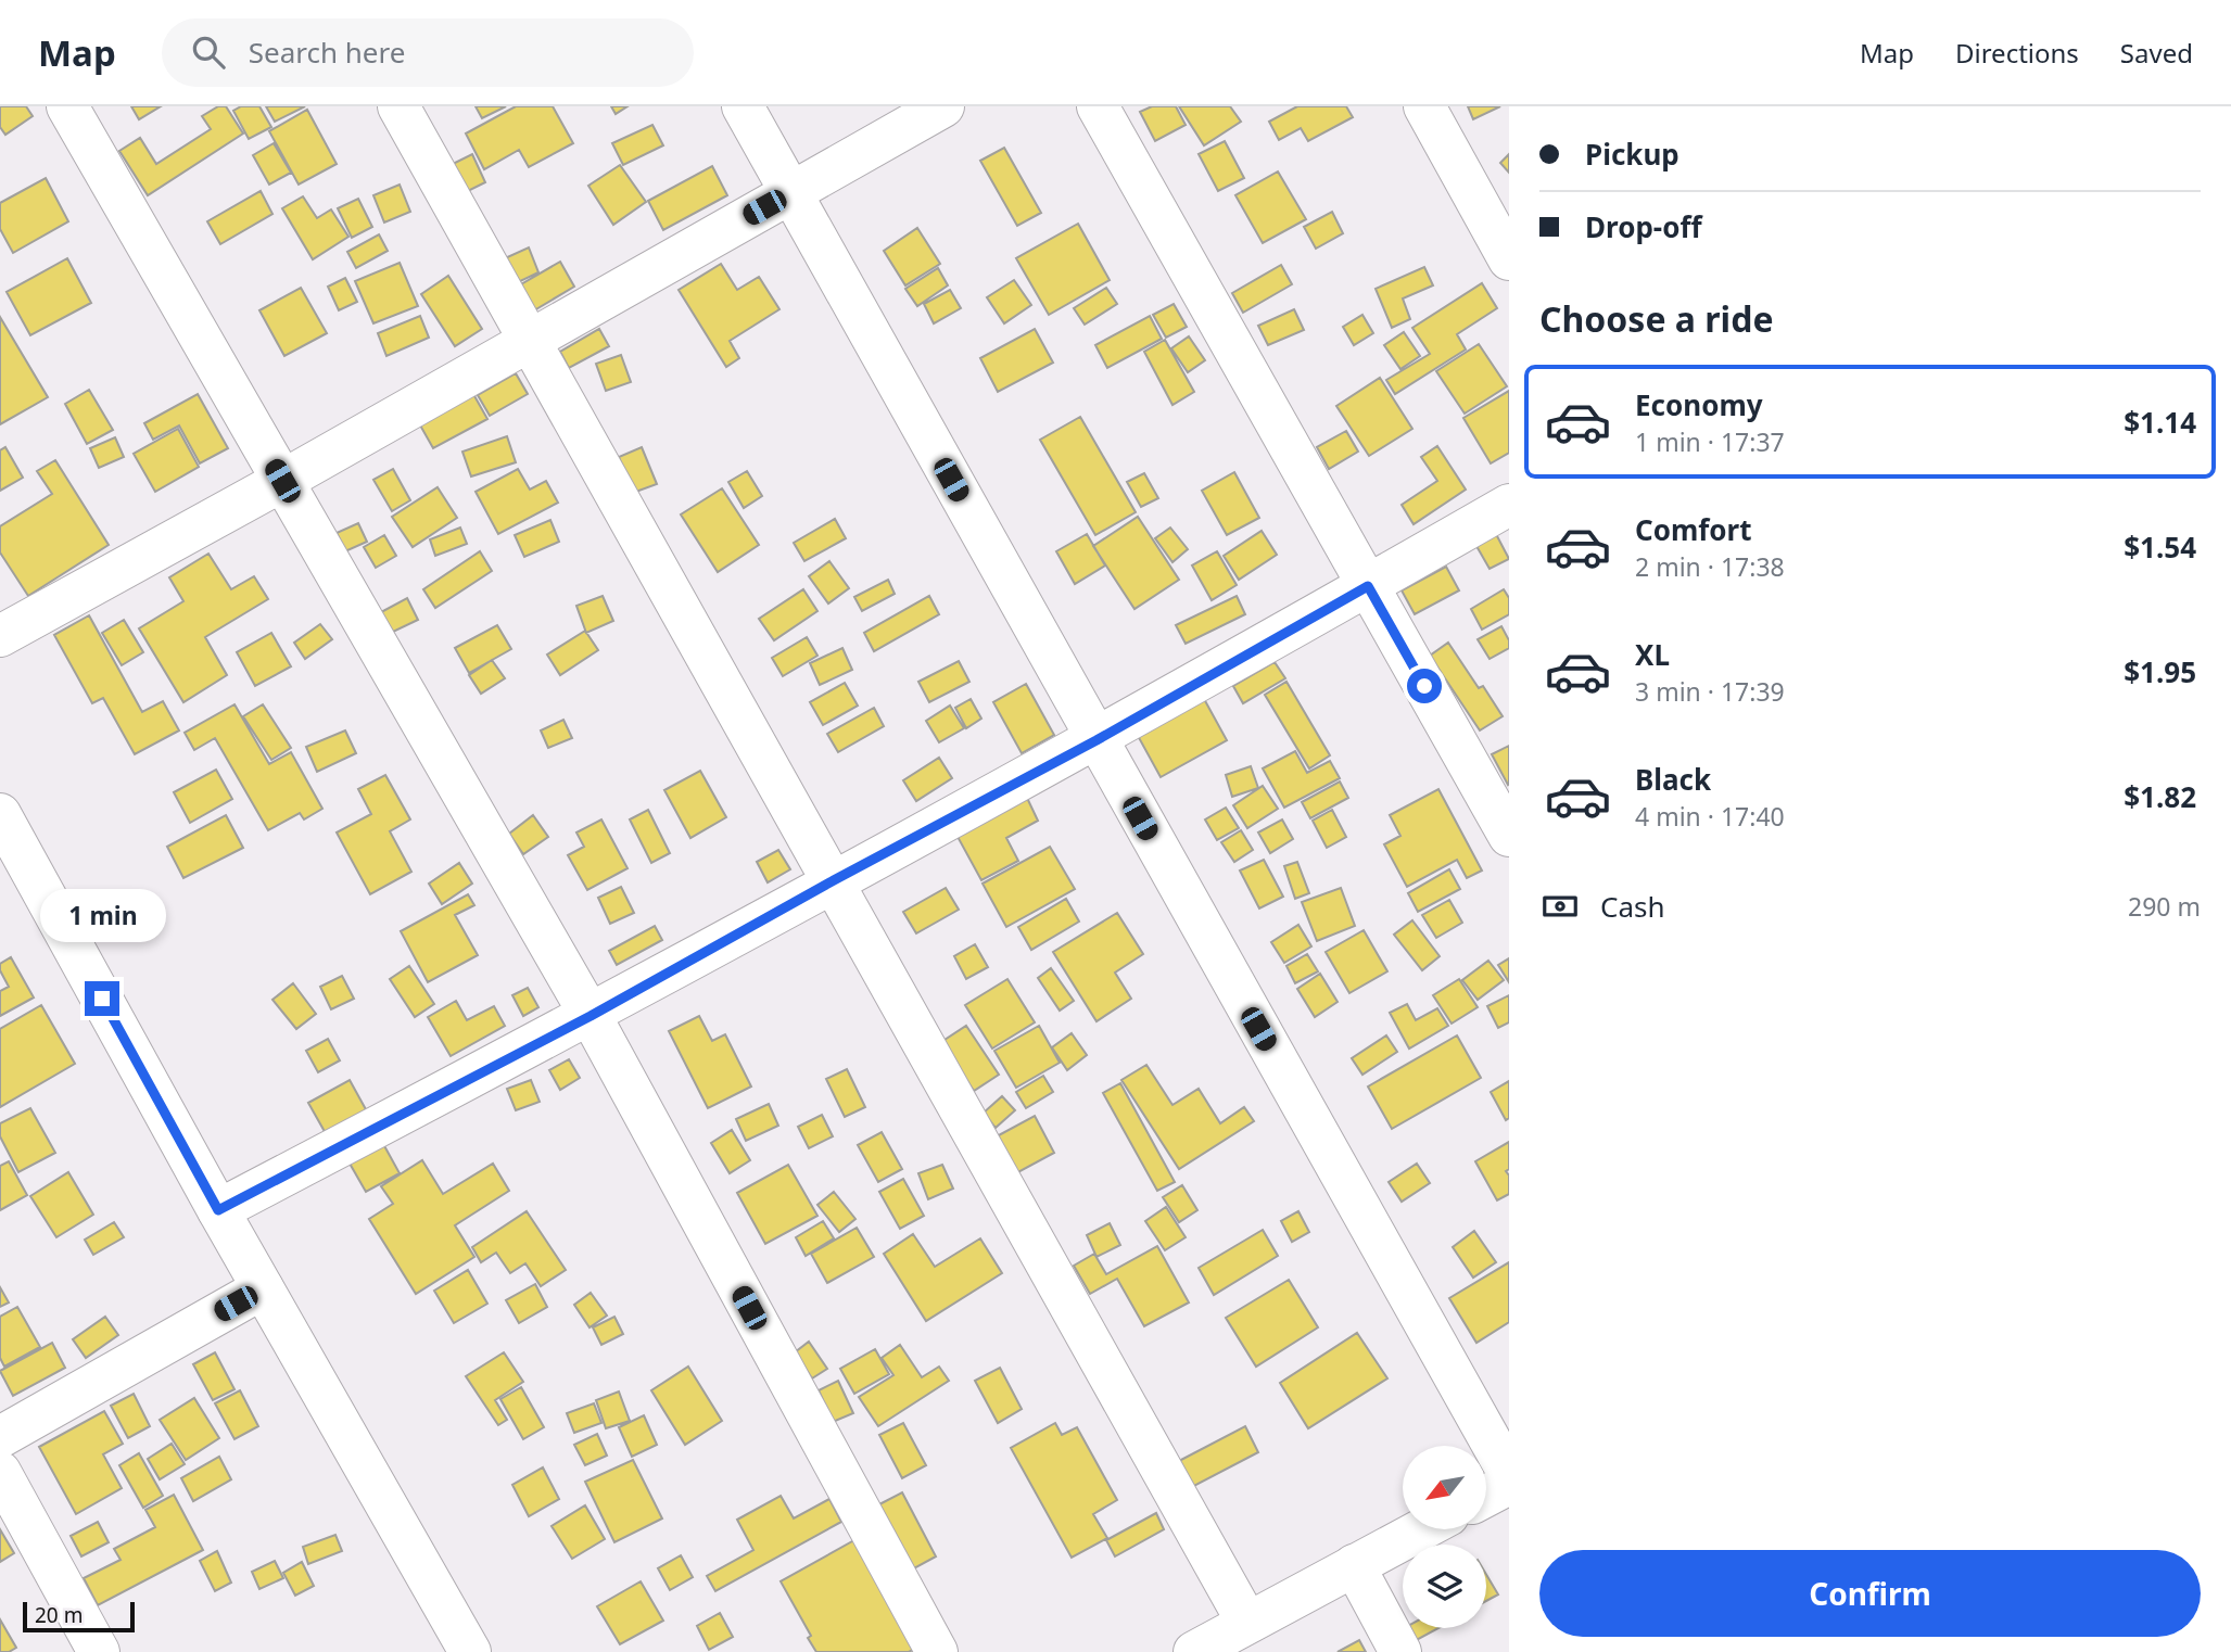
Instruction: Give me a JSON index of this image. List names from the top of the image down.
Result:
{
  "scale_bar": "20 m",
  "north": "bottom left",
  "page": {
    "header": "Map",
    "search": "Search here",
    "nav": ["Map", "Directions", "Saved"],
    "banner": ["Pickup", "Drop-off"],
    "heading": "Choose a ride",
    "list": [
      {
        "name": "Economy",
        "note": "1 min · 17:37",
        "value": "$1.14"
      },
      {
        "name": "Comfort",
        "note": "2 min · 17:38",
        "value": "$1.54"
      },
      {
        "name": "XL",
        "note": "3 min · 17:39",
        "value": "$1.95"
      },
      {
        "name": "Black",
        "note": "4 min · 17:40",
        "value": "$1.82"
      }
    ],
    "pay": ["Cash", "290 m"],
    "bubble": "1 min",
    "buttons": "Confirm",
    "scale": "20 m"
  }
}
